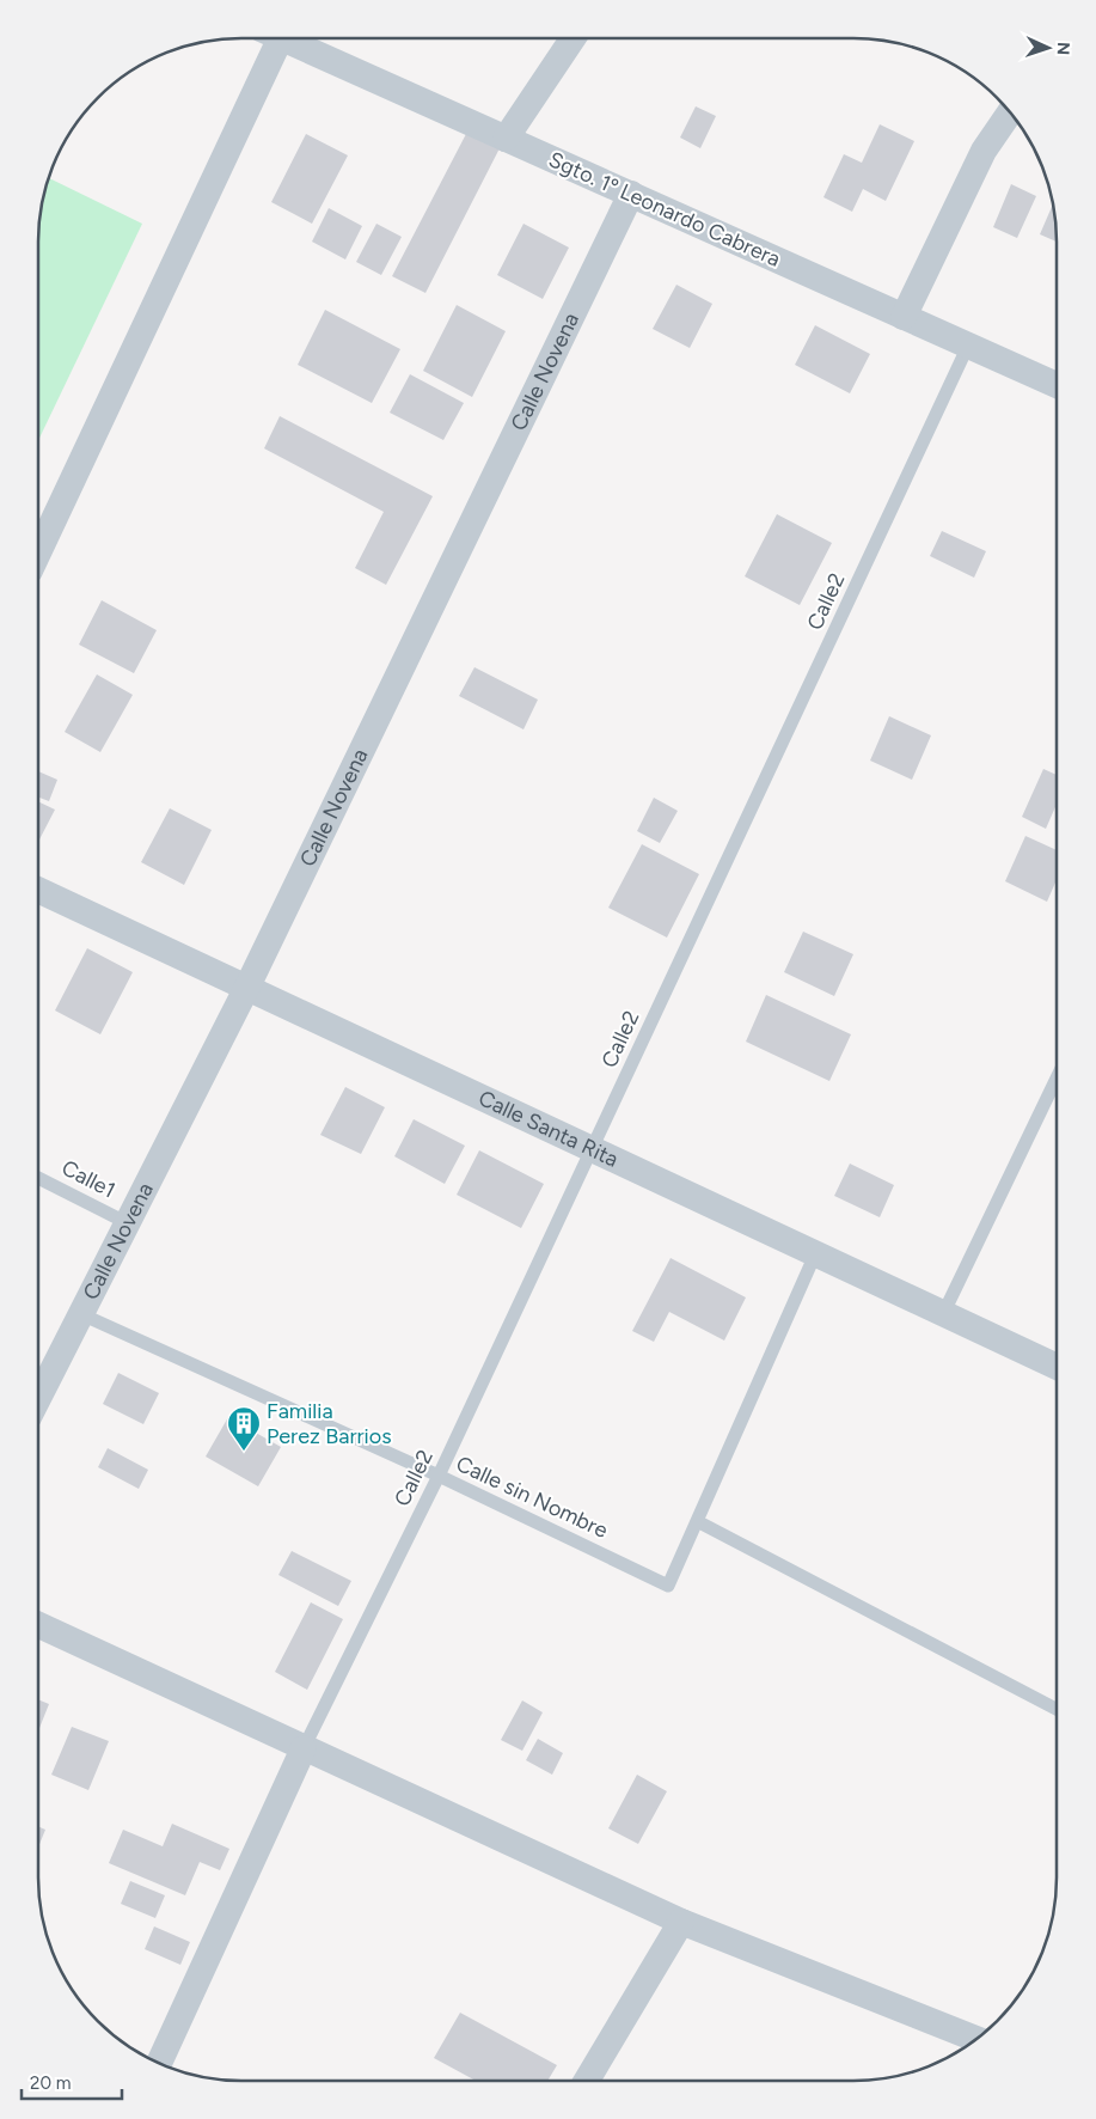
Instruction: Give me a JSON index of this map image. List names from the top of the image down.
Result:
{
  "streets": {
    "street": ["Sgto. 1º Leonardo Cabrera", "Calle Novena", "Calle Santa Rita"],
    "lane": ["Calle2", "Calle1", "Calle sin Nombre"]
  },
  "crossings": [
    ["Sgto. 1º Leonardo Cabrera", "Calle Novena"],
    ["Sgto. 1º Leonardo Cabrera", "Calle2"],
    ["Calle Novena", "Calle Santa Rita"],
    ["Calle Novena", "Calle1"],
    ["Calle Novena", "Calle sin Nombre"],
    ["Calle2", "Calle Santa Rita"],
    ["Calle2", "Calle sin Nombre"]
  ],
  "places": {
    "building": ["Familia Perez Barrios"]
  },
  "scale_bar": "20 m",
  "north": "right"
}
